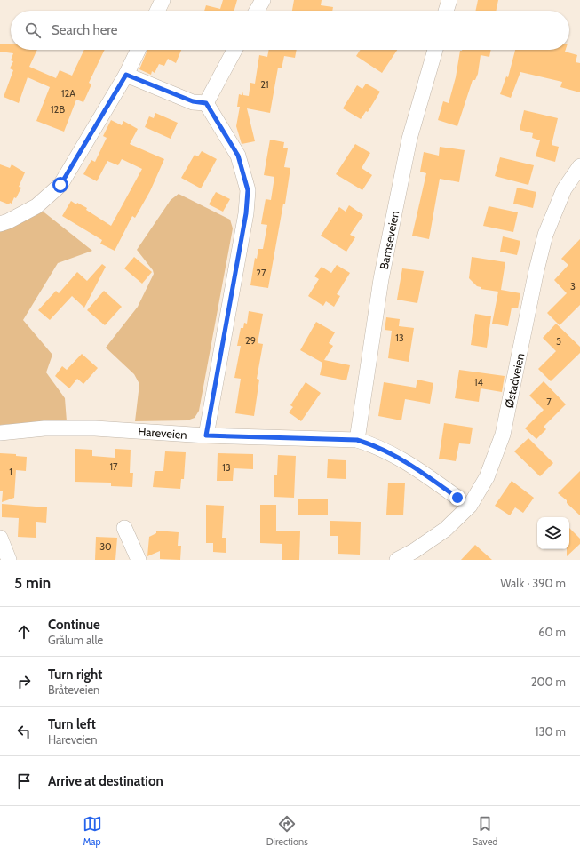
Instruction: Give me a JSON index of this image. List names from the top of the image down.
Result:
{
  "streets": {
    "street": ["Bamseveien", "Østadveien", "Hareveien"]
  },
  "crossings": [
    ["Bamseveien", "Hareveien"]
  ],
  "house_numbers": [
    "21",
    "12A",
    "12B",
    "27",
    "3",
    "13",
    "29",
    "5",
    "14",
    "7",
    "17",
    "13",
    "1",
    "30"
  ],
  "page": {
    "search": "Search here",
    "heading": ["5 min", "Walk · 390 m"],
    "list": [
      ["Continue", "Grålum alle", "60 m"],
      ["Turn right", "Bråteveien", "200 m"],
      ["Turn left", "Hareveien", "130 m"],
      "Arrive at destination"
    ],
    "nav": ["Map", "Directions", "Saved"]
  }
}
